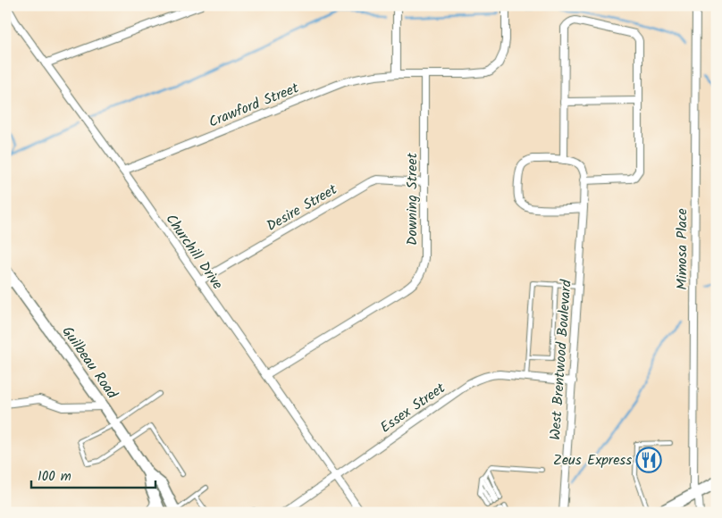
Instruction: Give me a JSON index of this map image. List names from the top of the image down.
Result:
{
  "streets": {
    "street": [
      "Crawford Street",
      "Downing Street",
      "Desire Street",
      "Mimosa Place",
      "Churchill Drive",
      "West Brentwood Boulevard",
      "Guilbeau Road",
      "Essex Street"
    ]
  },
  "crossings": [
    ["Crawford Street", "Downing Street"],
    ["Crawford Street", "Churchill Drive"],
    ["Downing Street", "Desire Street"],
    ["Downing Street", "Churchill Drive"],
    ["Desire Street", "Churchill Drive"],
    ["Churchill Drive", "Essex Street"],
    ["West Brentwood Boulevard", "Essex Street"]
  ],
  "places": {
    "restaurant": ["Zeus Express"]
  },
  "scale_bar": "100 m"
}
